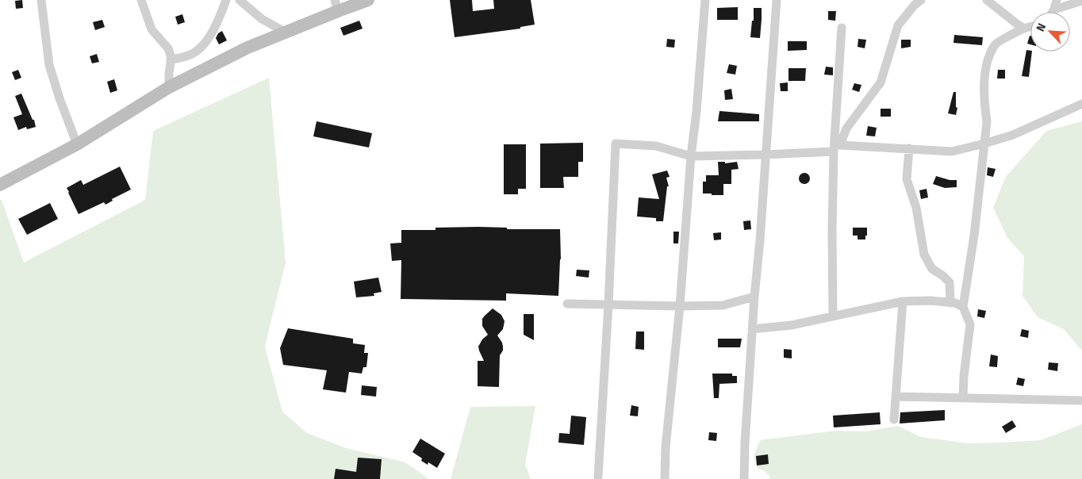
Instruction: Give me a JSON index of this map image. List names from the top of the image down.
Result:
{
  "north": "top left"
}
